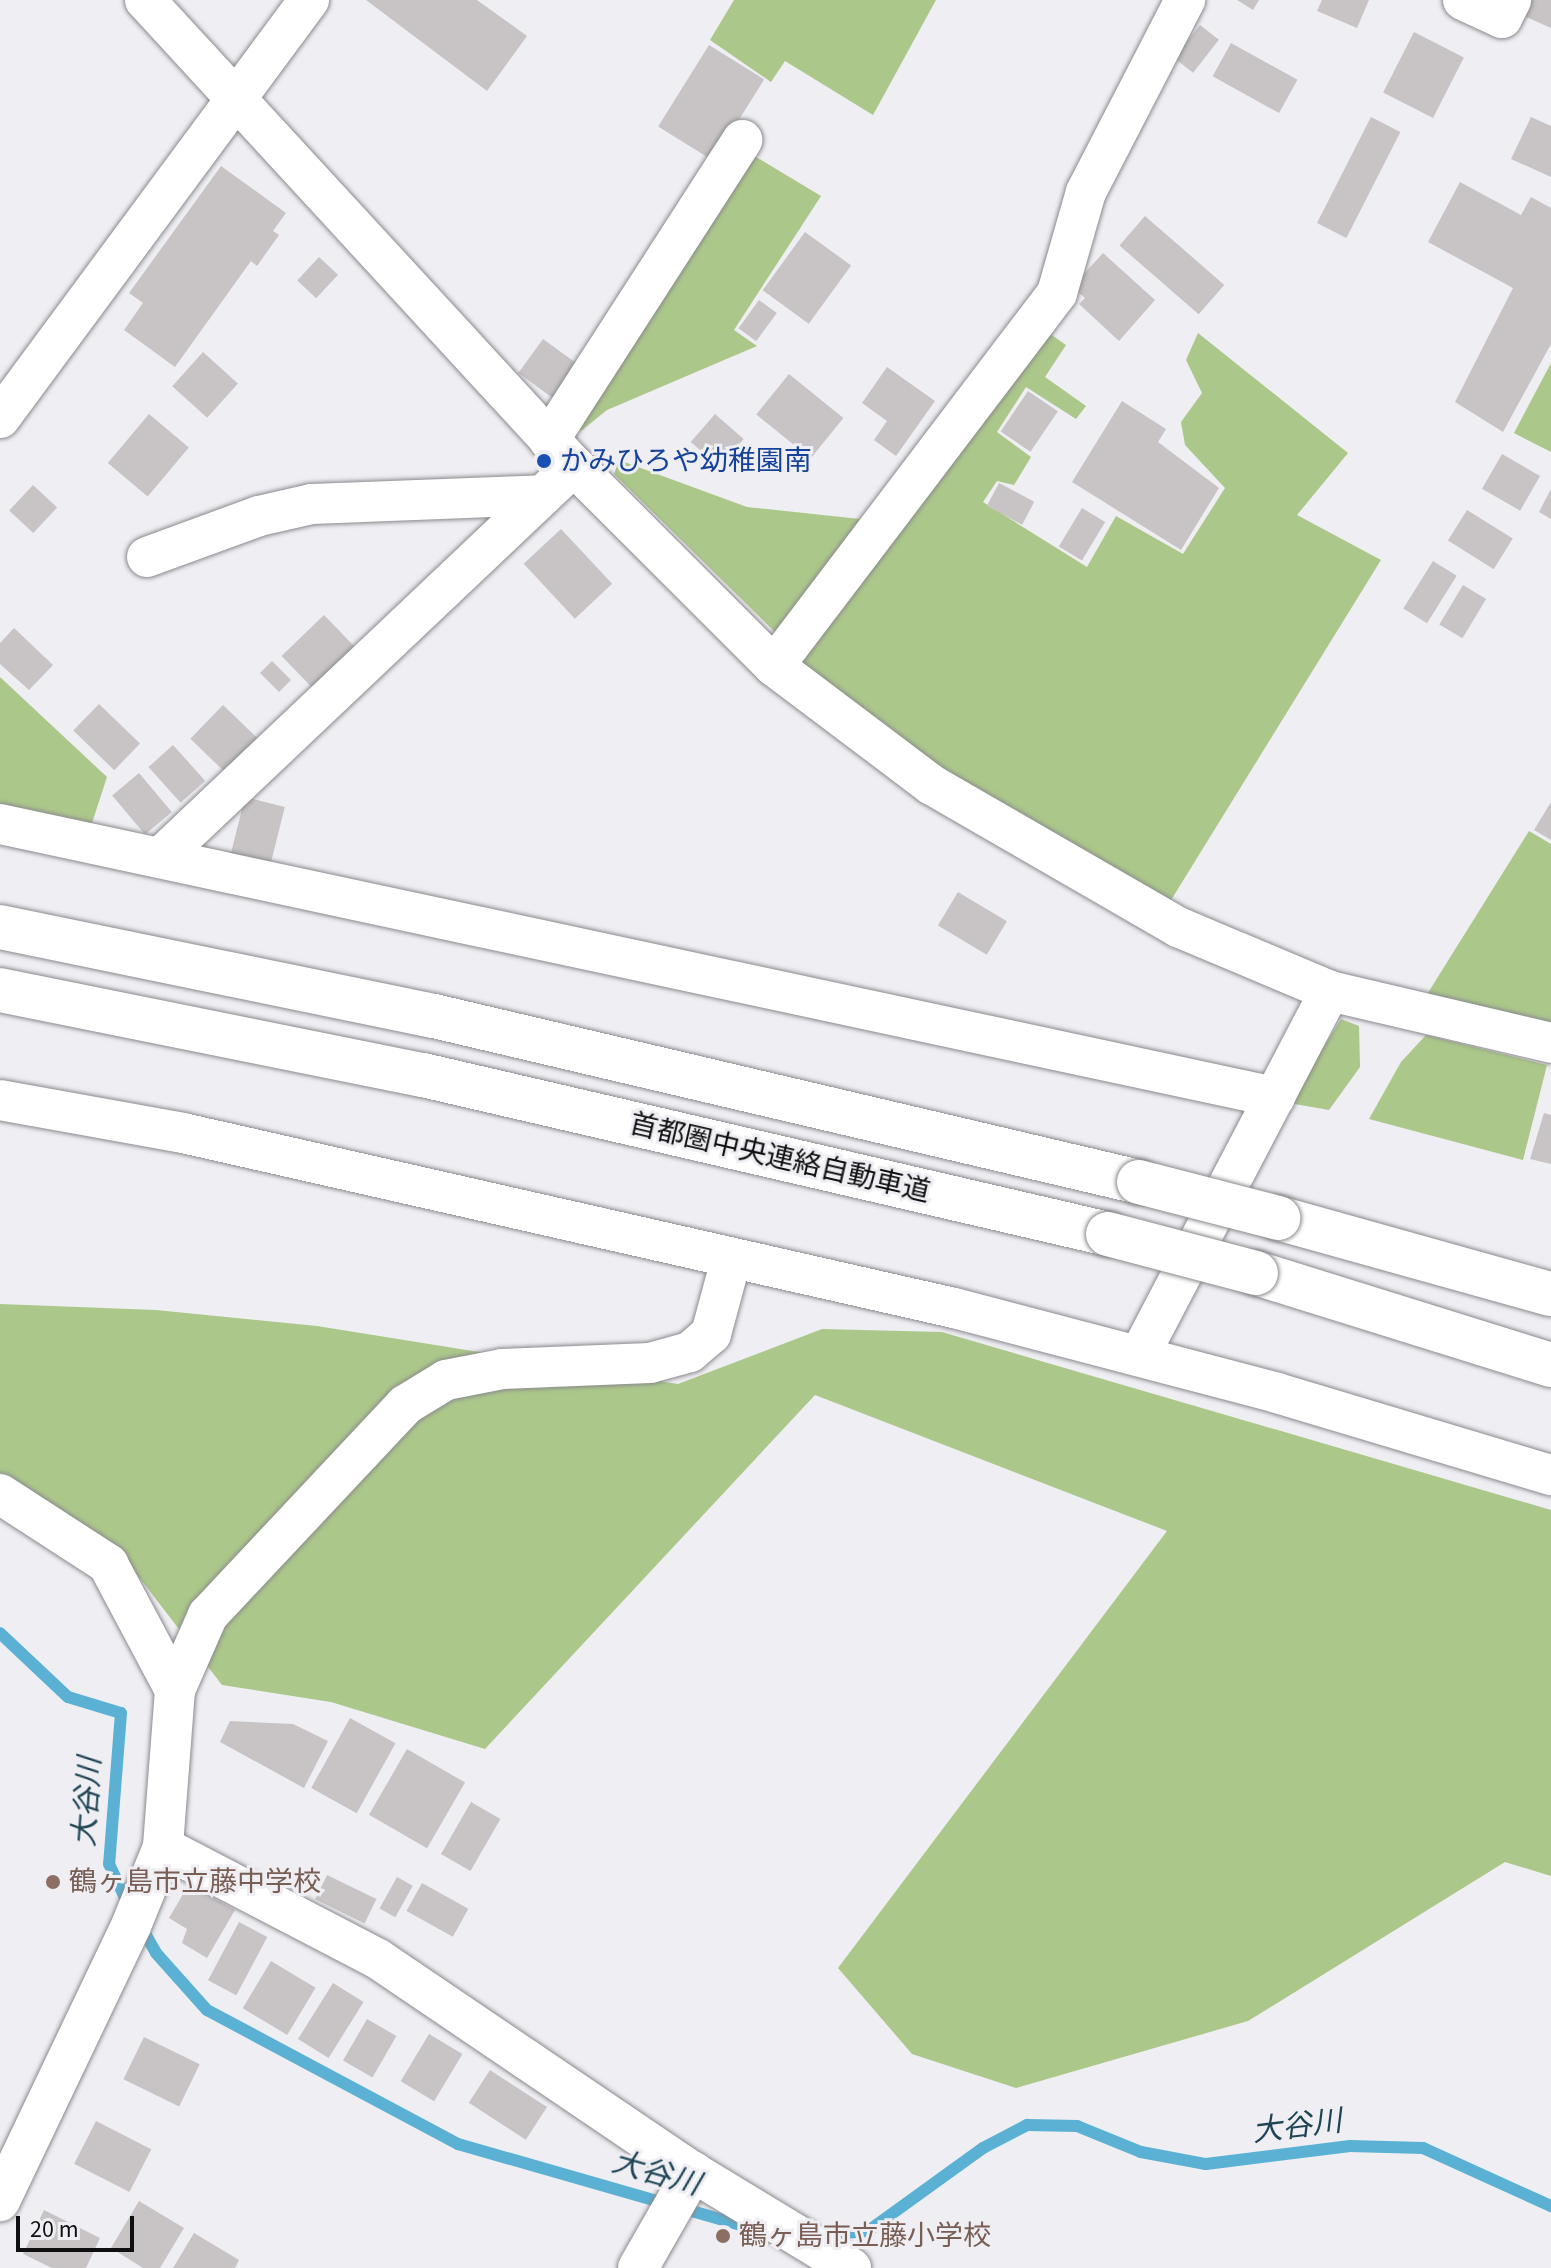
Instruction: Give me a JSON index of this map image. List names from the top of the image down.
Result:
{
  "streets": {
    "highway": ["首都圏中央連絡自動車道"]
  },
  "water": ["大谷川"],
  "places": ["かみひろや幼稚園南", "鶴ヶ島市立藤中学校", "鶴ヶ島市立藤小学校"],
  "scale_bar": "20 m"
}
